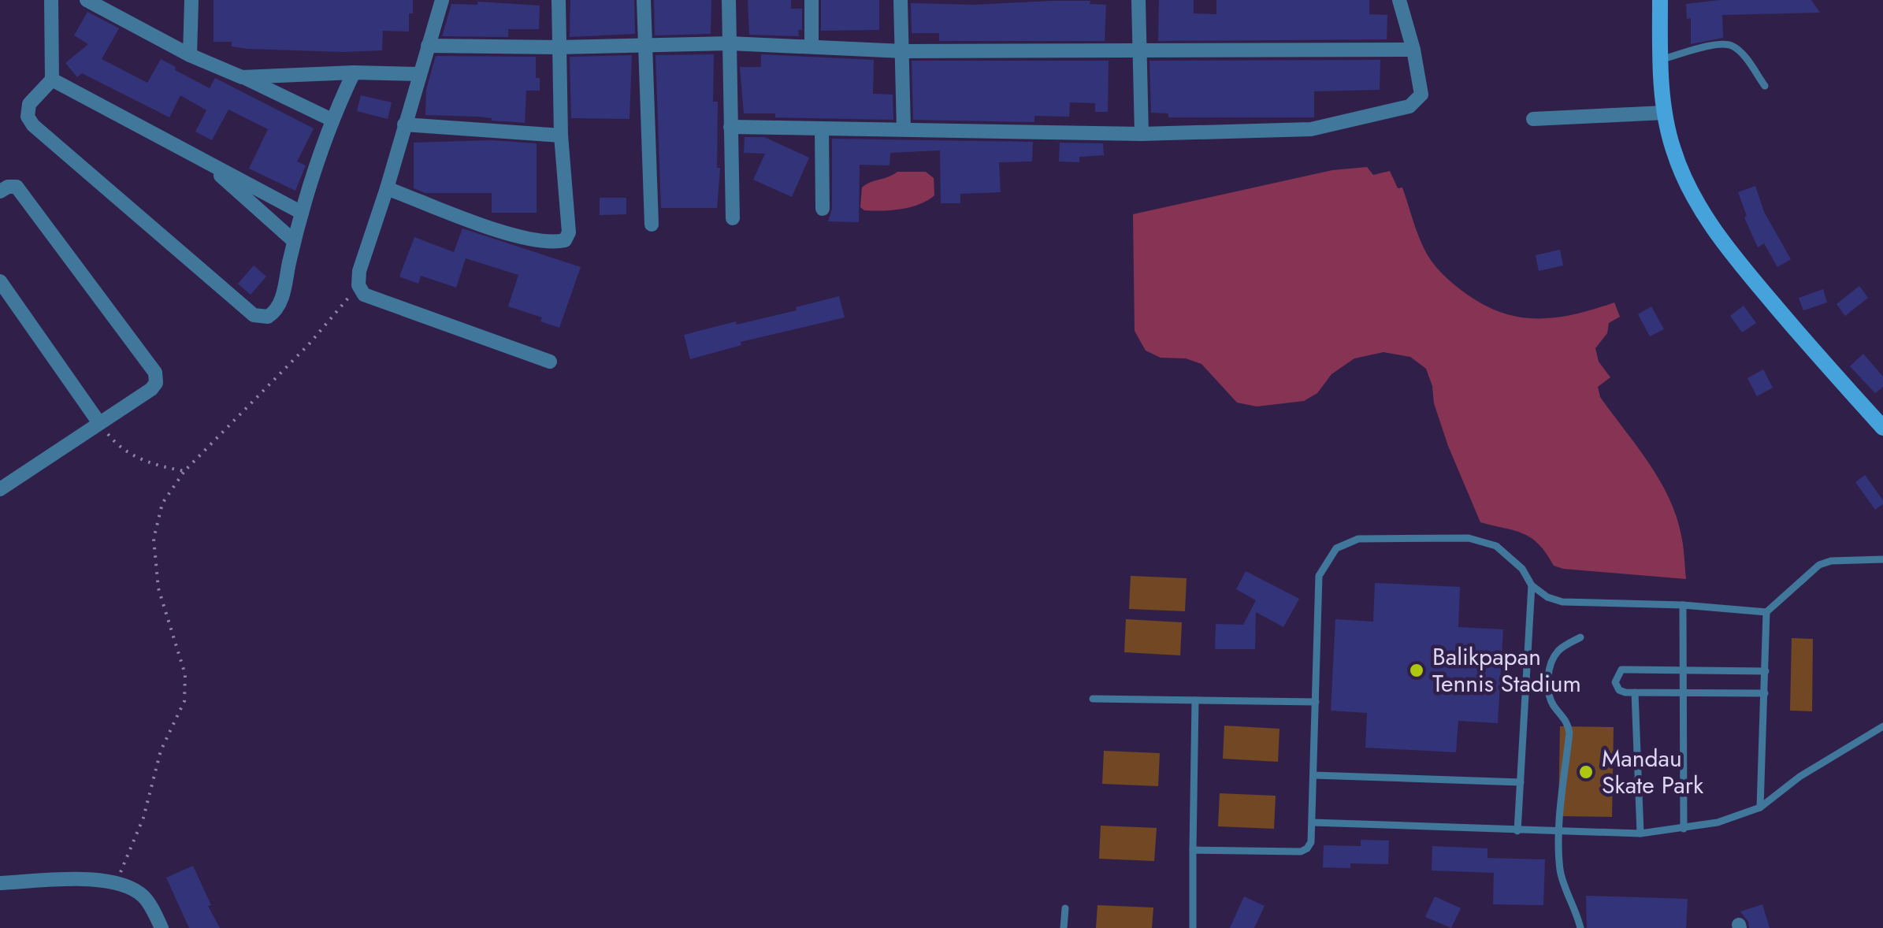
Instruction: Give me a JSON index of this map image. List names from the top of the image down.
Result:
{
  "places": ["Balikpapan Tennis Stadium", "Mandau Skate Park"]
}
